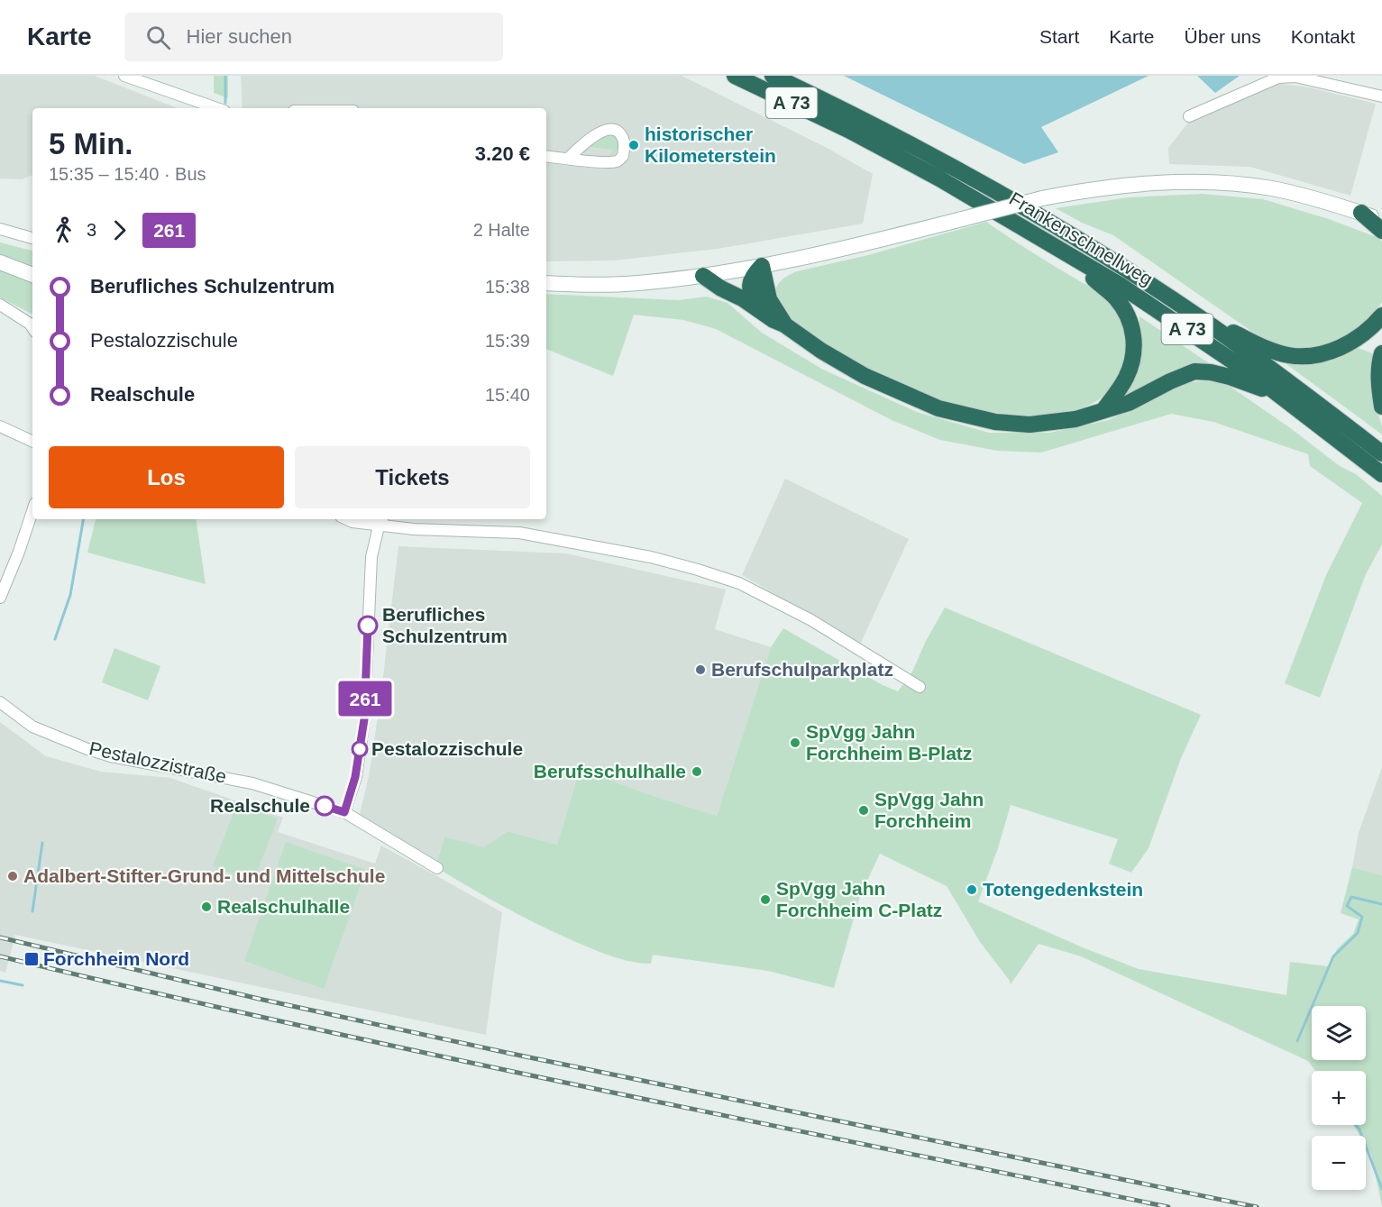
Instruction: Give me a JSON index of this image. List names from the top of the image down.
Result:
{
  "streets": {
    "highway": ["A 73", "Frankenschnellweg"],
    "street": ["Pestalozzistraße"]
  },
  "places": {
    "other": [
      "historischer Kilometerstein",
      "Berufliches Schulzentrum",
      "Berufschulparkplatz",
      "SpVgg Jahn Forchheim B-Platz",
      "Pestalozzischule",
      "Berufsschulhalle",
      "Realschule",
      "SpVgg Jahn Forchheim",
      "Adalbert-Stifter-Grund- und Mittelschule",
      "Totengedenkstein",
      "SpVgg Jahn Forchheim C-Platz",
      "Realschulhalle"
    ],
    "transit": ["Forchheim Nord"]
  },
  "lines": ["bus line 261"],
  "page": {
    "header": "Karte",
    "search": "Hier suchen",
    "nav": [
      "Start",
      "Karte",
      "Über uns",
      "Kontakt"
    ],
    "on_map": "261",
    "heading": ["5 Min.", "15:35 – 15:40 · Bus", "3.20 €"],
    "legs": ["3", "261", "2 Halte"],
    "list": [
      {
        "name": "Berufliches Schulzentrum",
        "value": "15:38"
      },
      {
        "name": "Pestalozzischule",
        "value": "15:39"
      },
      {
        "name": "Realschule",
        "value": "15:40"
      }
    ],
    "buttons": ["Los", "Tickets"],
    "map_buttons": ["+", "−"]
  }
}
